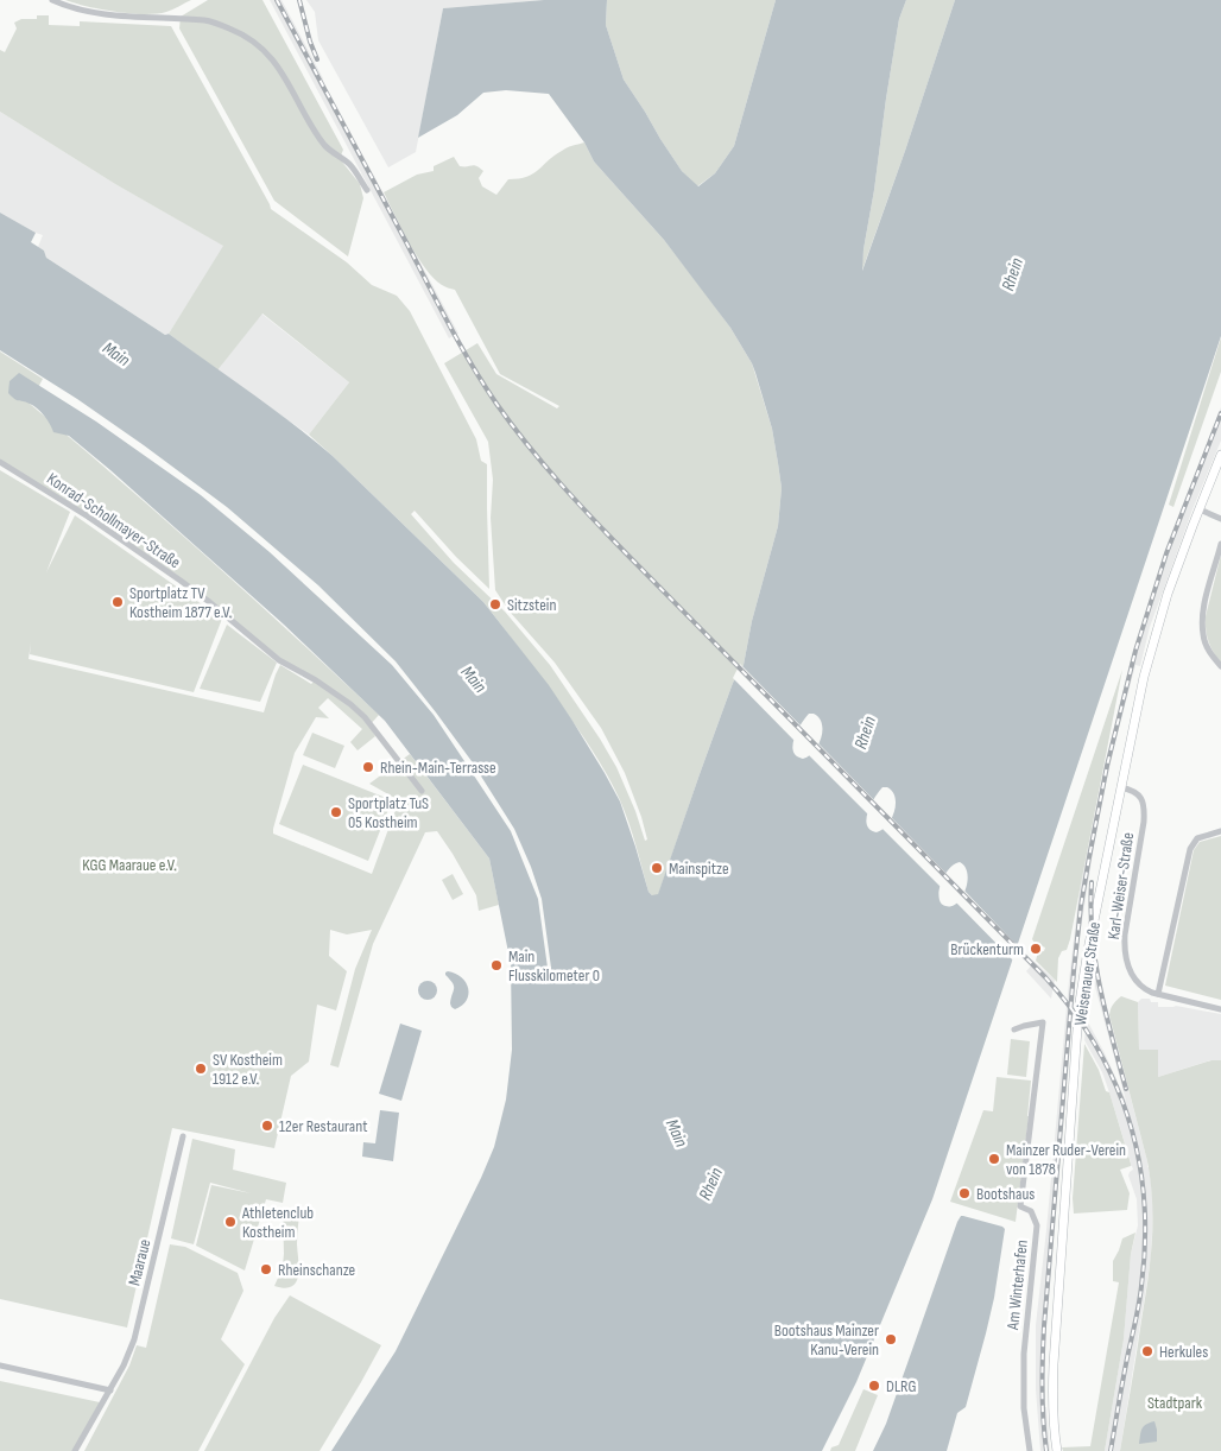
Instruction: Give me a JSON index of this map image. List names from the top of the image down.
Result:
{
  "streets": {
    "main road": ["Weisenauer Straße"],
    "street": [
      "Konrad-Schollmayer-Straße",
      "Karl-Weiser-Straße",
      "Maaraue",
      "Am Winterhafen"
    ]
  },
  "crossings": [
    ["Karl-Weiser-Straße", "Weisenauer Straße"]
  ],
  "water": ["Rhein", "Main"],
  "parks": ["KGG Maaraue e.V.", "Stadtpark"],
  "places": [
    "Sportplatz TV Kostheim 1877 e.V.",
    "Sitzstein",
    "Rhein-Main-Terrasse",
    "Sportplatz TuS 05 Kostheim",
    "Mainspitze",
    "Brückenturm",
    "Main Flusskilometer 0",
    "SV Kostheim 1912 e.V.",
    "12er Restaurant",
    "Mainzer Ruder-Verein von 1878",
    "Bootshaus",
    "Athletenclub Kostheim",
    "Rheinschanze",
    "Bootshaus Mainzer Kanu-Verein",
    "Herkules",
    "DLRG"
  ]
}
